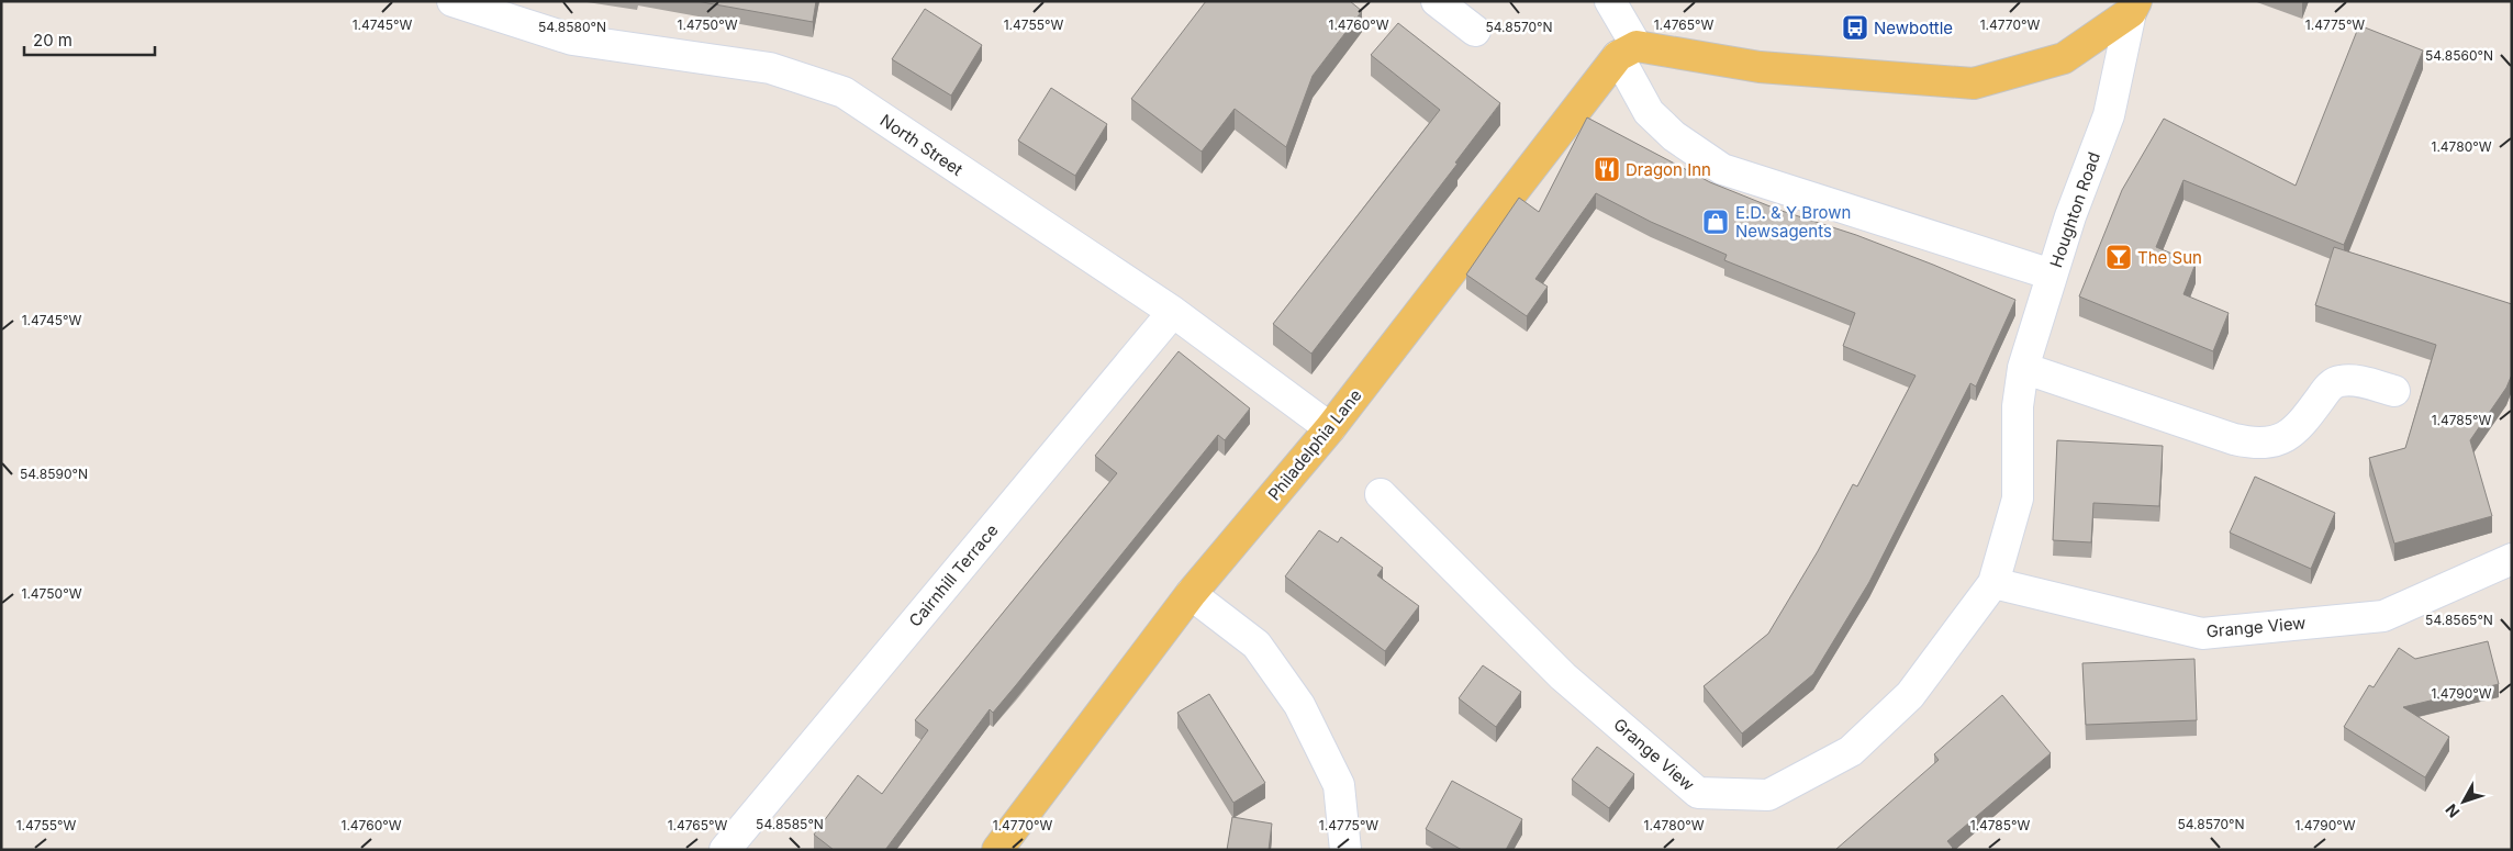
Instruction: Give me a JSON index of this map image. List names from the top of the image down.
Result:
{
  "streets": {
    "main road": ["Philadelphia Lane"],
    "street": [
      "North Street",
      "Houghton Road",
      "Cairnhill Terrace",
      "Grange View"
    ]
  },
  "crossings": [
    ["North Street", "Philadelphia Lane"],
    ["North Street", "Cairnhill Terrace"],
    ["Houghton Road", "Grange View"]
  ],
  "places": {
    "bus stop": ["Newbottle"],
    "restaurant": ["Dragon Inn"],
    "shop": ["E.D. & Y Brown Newsagents"],
    "bar": ["The Sun"]
  },
  "scale_bar": "20 m",
  "north": "bottom left",
  "coordinates": [
    "1.4745°W",
    "1.4750°W",
    "1.4755°W",
    "1.4760°W",
    "1.4765°W",
    "1.4770°W",
    "1.4775°W",
    "54.8580°N",
    "54.8570°N",
    "54.8560°N",
    "1.4780°W",
    "1.4785°W",
    "54.8590°N",
    "54.8565°N",
    "1.4790°W",
    "54.8585°N"
  ]
}
